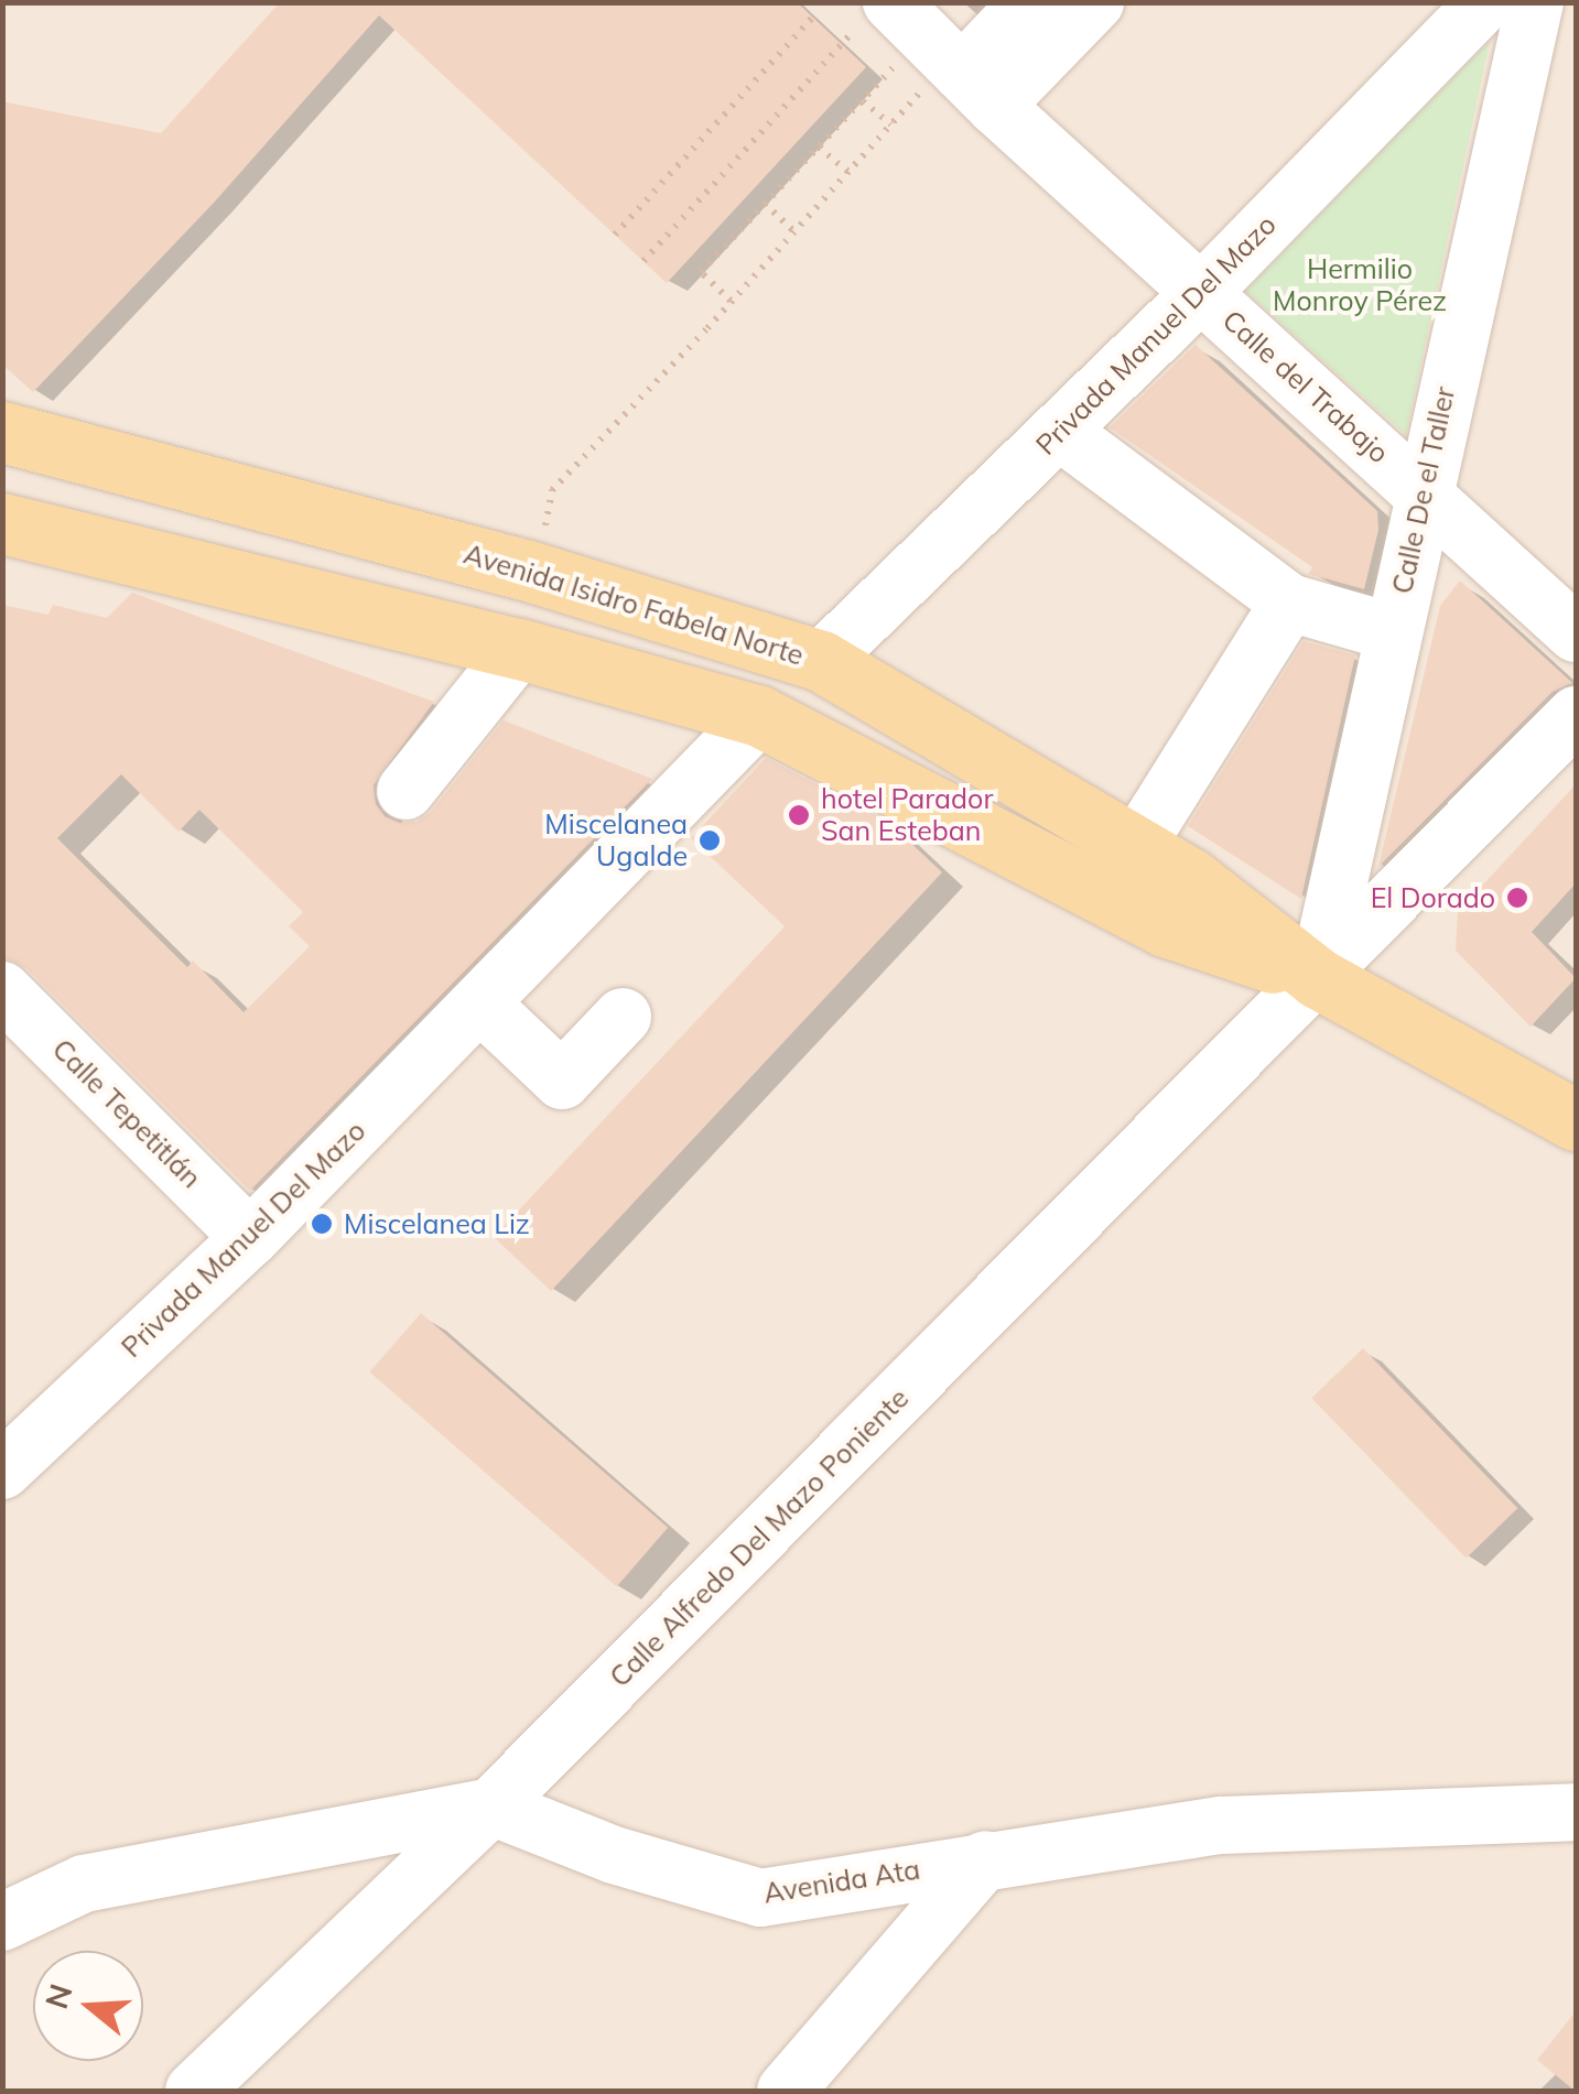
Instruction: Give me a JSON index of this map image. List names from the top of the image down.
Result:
{
  "streets": {
    "main road": ["Avenida Isidro Fabela Norte"],
    "street": [
      "Privada Manuel Del Mazo",
      "Calle del Trabajo",
      "Calle De el Taller",
      "Calle Tepetitlán",
      "Calle Alfredo Del Mazo Poniente",
      "Avenida Ata"
    ]
  },
  "crossings": [
    ["Privada Manuel Del Mazo", "Calle del Trabajo"],
    ["Privada Manuel Del Mazo", "Avenida Isidro Fabela Norte"],
    ["Privada Manuel Del Mazo", "Calle Tepetitlán"],
    ["Calle del Trabajo", "Calle De el Taller"],
    ["Calle De el Taller", "Avenida Isidro Fabela Norte"],
    ["Calle De el Taller", "Calle Alfredo Del Mazo Poniente"],
    ["Avenida Isidro Fabela Norte", "Calle Alfredo Del Mazo Poniente"],
    ["Calle Alfredo Del Mazo Poniente", "Avenida Ata"]
  ],
  "parks": ["Hermilio Monroy Pérez"],
  "places": [
    "hotel Parador San Esteban",
    "Miscelanea Ugalde",
    "El Dorado",
    "Miscelanea Liz"
  ],
  "north": "left"
}
